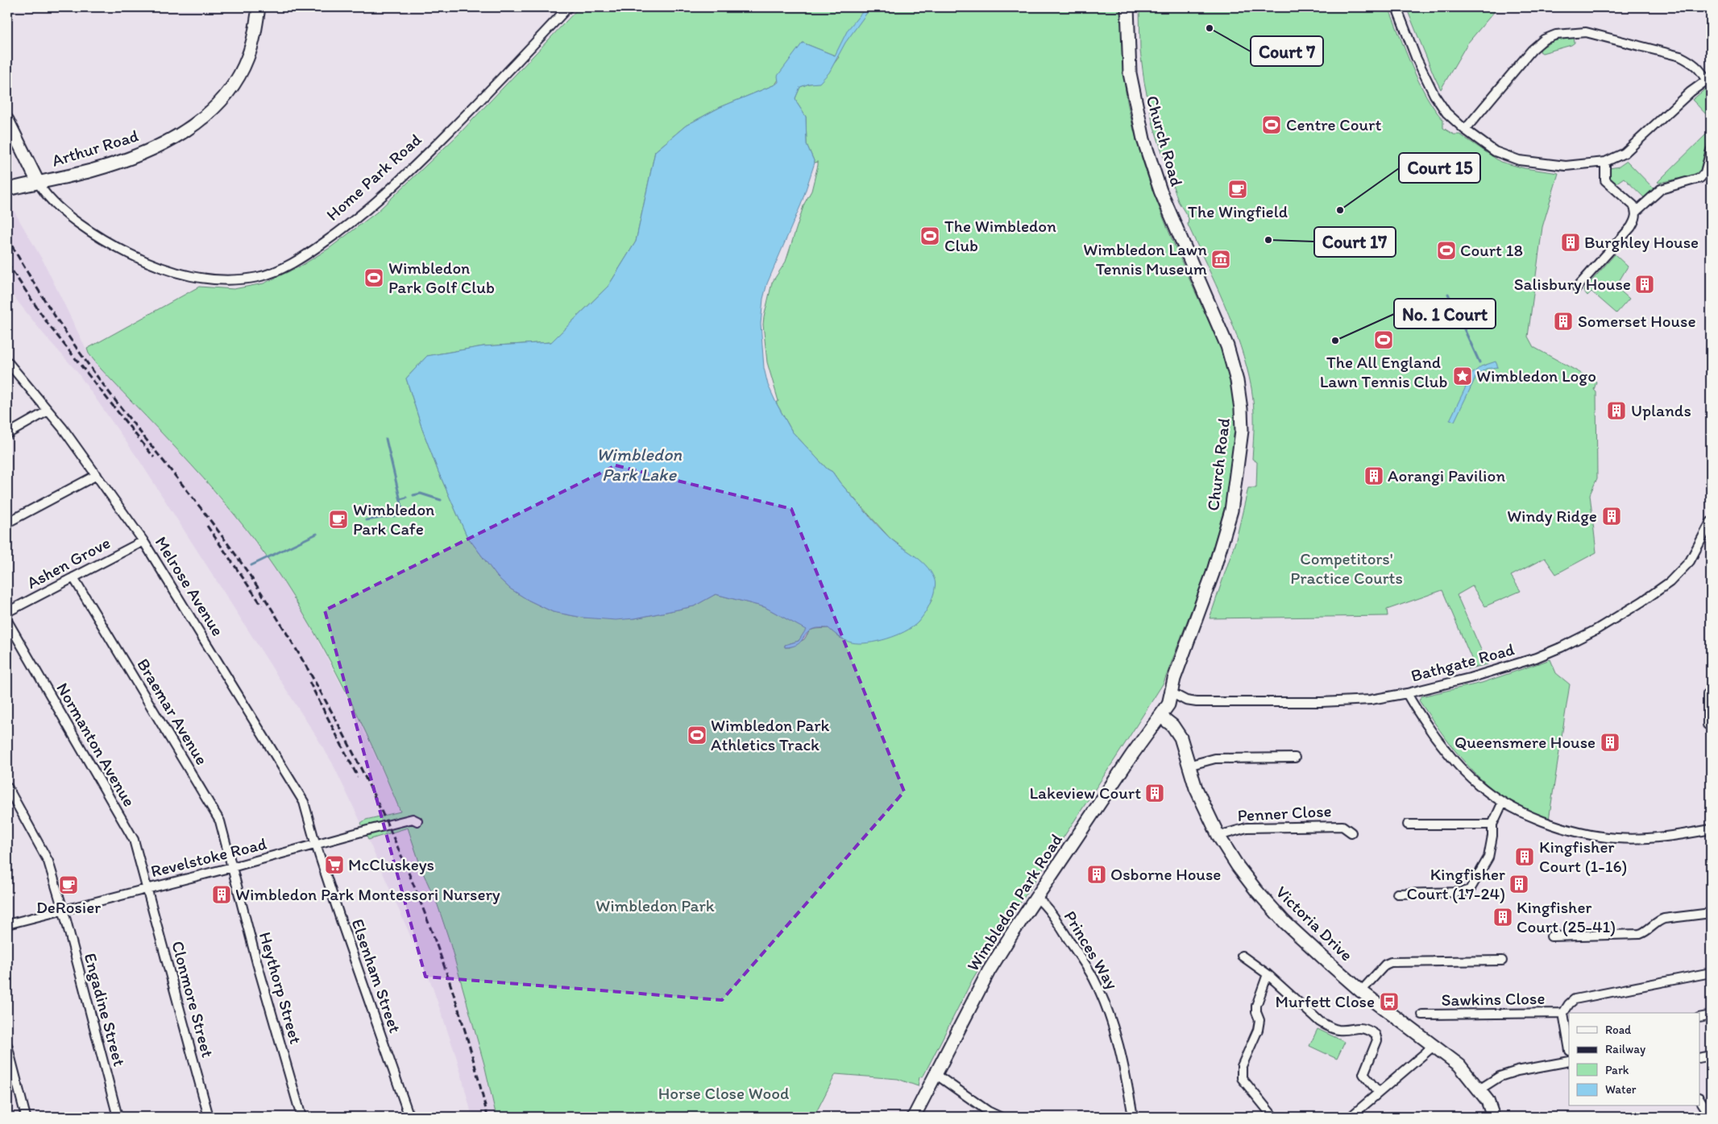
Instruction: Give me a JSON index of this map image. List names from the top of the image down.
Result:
{
  "streets": {
    "street": [
      "Church Road",
      "Arthur Road",
      "Home Park Road",
      "Ashen Grove",
      "Melrose Avenue",
      "Bathgate Road",
      "Braemar Avenue",
      "Normanton Avenue",
      "Penner Close",
      "Revelstoke Road",
      "Wimbledon Park Road",
      "Victoria Drive",
      "Princes Way",
      "Elsenham Street",
      "Heythorp Street",
      "Clonmore Street",
      "Sawkins Close",
      "Engadine Street"
    ]
  },
  "crossings": [
    ["Church Road", "Bathgate Road"],
    ["Church Road", "Wimbledon Park Road"],
    ["Church Road", "Victoria Drive"],
    ["Arthur Road", "Home Park Road"],
    ["Ashen Grove", "Melrose Avenue"],
    ["Ashen Grove", "Braemar Avenue"],
    ["Melrose Avenue", "Revelstoke Road"],
    ["Melrose Avenue", "Elsenham Street"],
    ["Braemar Avenue", "Revelstoke Road"],
    ["Braemar Avenue", "Heythorp Street"],
    ["Normanton Avenue", "Revelstoke Road"],
    ["Normanton Avenue", "Clonmore Street"],
    ["Penner Close", "Victoria Drive"],
    ["Revelstoke Road", "Elsenham Street"],
    ["Revelstoke Road", "Heythorp Street"],
    ["Revelstoke Road", "Clonmore Street"],
    ["Revelstoke Road", "Engadine Street"],
    ["Wimbledon Park Road", "Victoria Drive"],
    ["Wimbledon Park Road", "Princes Way"]
  ],
  "water": ["Wimbledon Park Lake"],
  "parks": ["Competitors' Practice Courts", "Wimbledon Park", "Horse Close Wood"],
  "places": {
    "other": [
      "Court 7",
      "Court 15",
      "Court 17",
      "No. 1 Court"
    ],
    "sports": [
      "Centre Court",
      "The Wimbledon Club",
      "Court 18",
      "Wimbledon Park Golf Club",
      "The All England Lawn Tennis Club",
      "Wimbledon Park Athletics Track"
    ],
    "cafe": ["The Wingfield", "Wimbledon Park Cafe", "DeRosier"],
    "building": [
      "Burghley House",
      "Salisbury House",
      "Somerset House",
      "Uplands",
      "Aorangi Pavilion",
      "Windy Ridge",
      "Queensmere House",
      "Lakeview Court",
      "Kingfisher Court (1-16)",
      "Osborne House",
      "Kingfisher Court (17-24)",
      "Wimbledon Park Montessori Nursery",
      "Kingfisher Court (25-41)"
    ],
    "museum": ["Wimbledon Lawn Tennis Museum"],
    "place": ["Wimbledon Logo"],
    "supermarket": ["McCluskeys"],
    "bus stop": ["Murfett Close"]
  },
  "legend": [
    "Road",
    "Railway",
    "Park",
    "Water"
  ]
}
